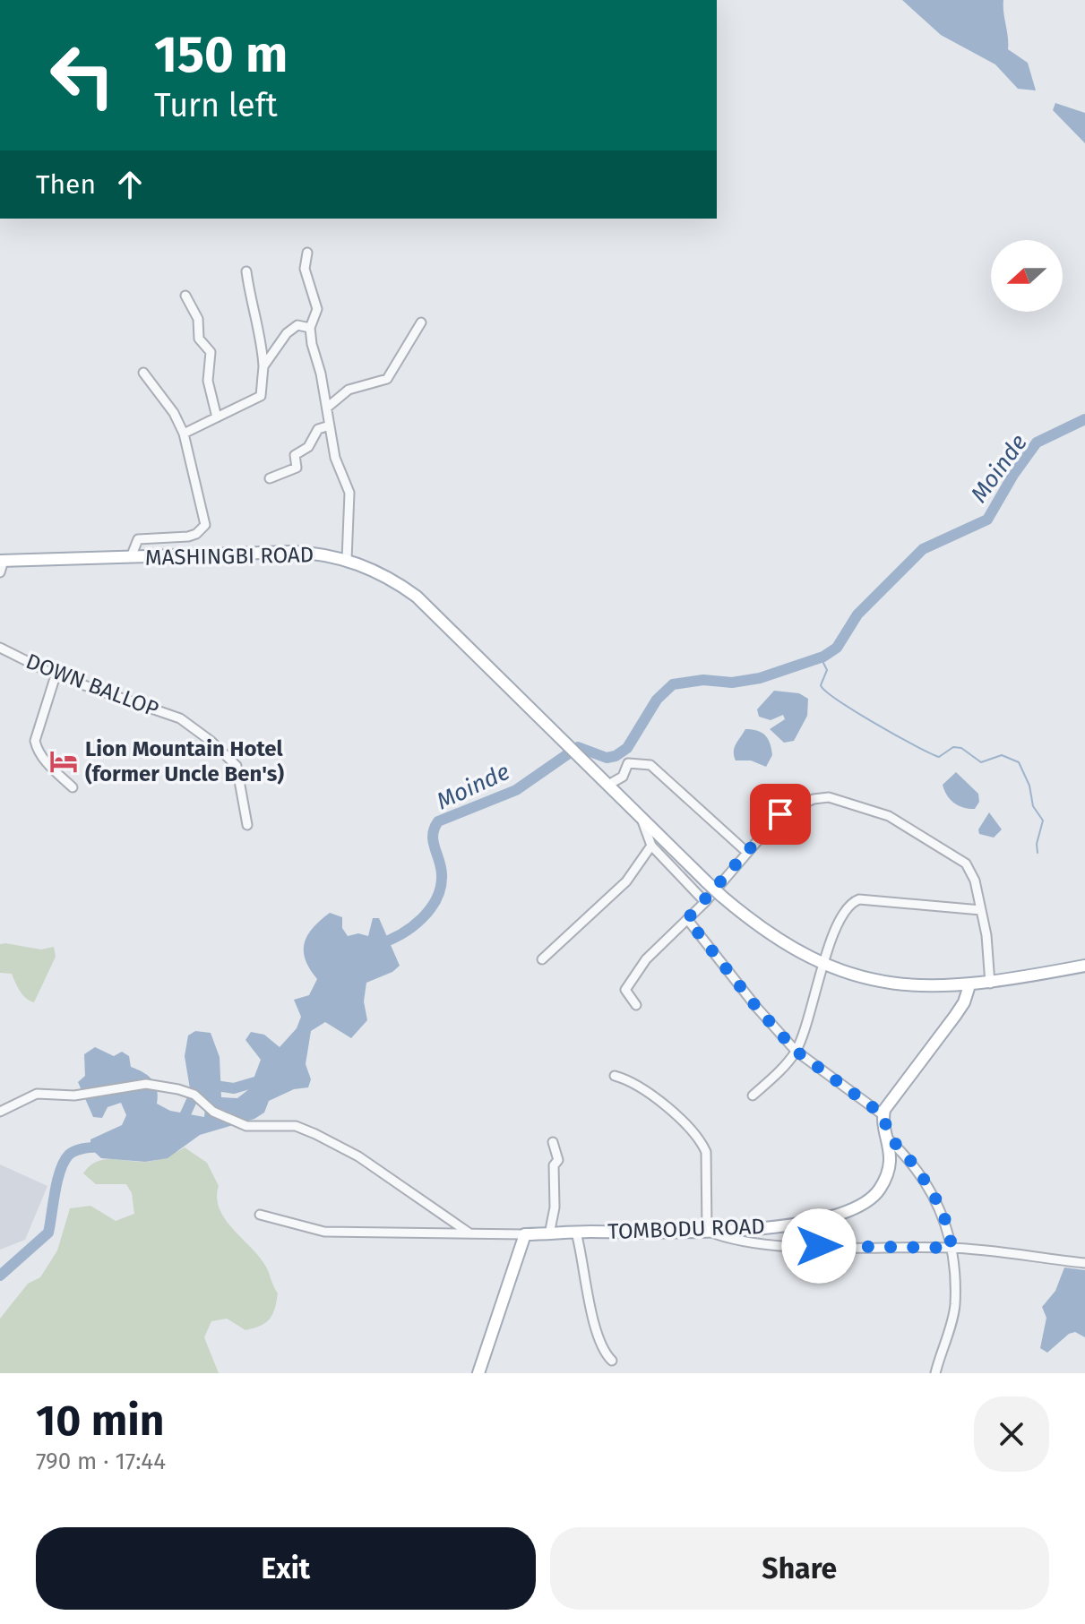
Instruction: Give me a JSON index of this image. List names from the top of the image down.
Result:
{
  "streets": {
    "main road": ["MASHINGBI ROAD", "TOMBODU ROAD"],
    "street": ["DOWN BALLOP"]
  },
  "water": ["Moinde"],
  "places": {
    "hotel": ["Lion Mountain Hotel (former Uncle Ben's)"]
  },
  "north": "left",
  "page": {
    "turn": ["150 m", "Turn left"],
    "then": "Then",
    "heading": ["10 min", "790 m · 17:44"],
    "buttons": ["Exit", "Share"]
  }
}
